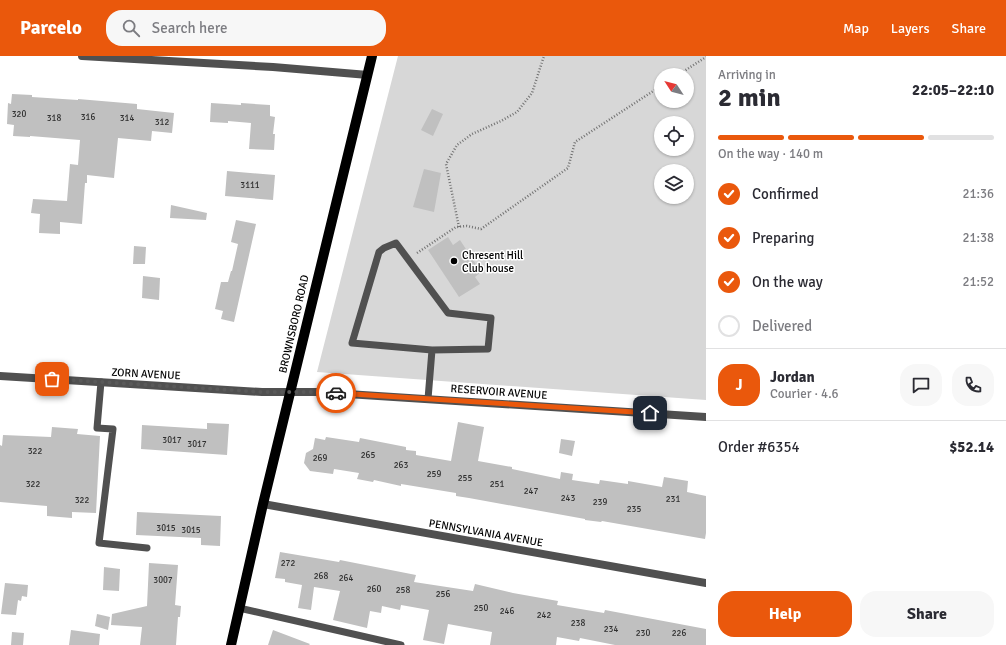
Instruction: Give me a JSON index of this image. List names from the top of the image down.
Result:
{
  "streets": {
    "main road": ["BROWNSBORO ROAD"],
    "street": ["ZORN AVENUE", "RESERVOIR AVENUE", "PENNSYLVANIA AVENUE"]
  },
  "crossings": [
    ["BROWNSBORO ROAD", "ZORN AVENUE"],
    ["BROWNSBORO ROAD", "RESERVOIR AVENUE"],
    ["BROWNSBORO ROAD", "PENNSYLVANIA AVENUE"],
    ["ZORN AVENUE", "RESERVOIR AVENUE"]
  ],
  "places": ["Chresent Hill Club house"],
  "house_numbers": [
    "320",
    "316",
    "318",
    "314",
    "312",
    "3111",
    "3017",
    "3017",
    "322",
    "265",
    "269",
    "263",
    "259",
    "255",
    "322",
    "251",
    "247",
    "243",
    "231",
    "322",
    "239",
    "235",
    "3015",
    "3015",
    "272",
    "268",
    "264",
    "3007",
    "260",
    "258",
    "256",
    "250",
    "246",
    "242",
    "238",
    "234",
    "230",
    "226"
  ],
  "north": "top left",
  "page": {
    "header": "Parcelo",
    "search": "Search here",
    "nav": ["Map", "Layers", "Share"],
    "heading": ["2 min", "Arriving in", "22:05–22:10"],
    "panel": [
      "Jordan",
      "Courier · 4.6",
      "Order #6354",
      "$52.14"
    ],
    "bar": "On the way · 140 m",
    "list": [
      ["Confirmed", "21:36"],
      ["Preparing", "21:38"],
      ["On the way", "21:52"],
      "Delivered"
    ],
    "round": "J",
    "buttons": ["Help", "Share"]
  }
}
